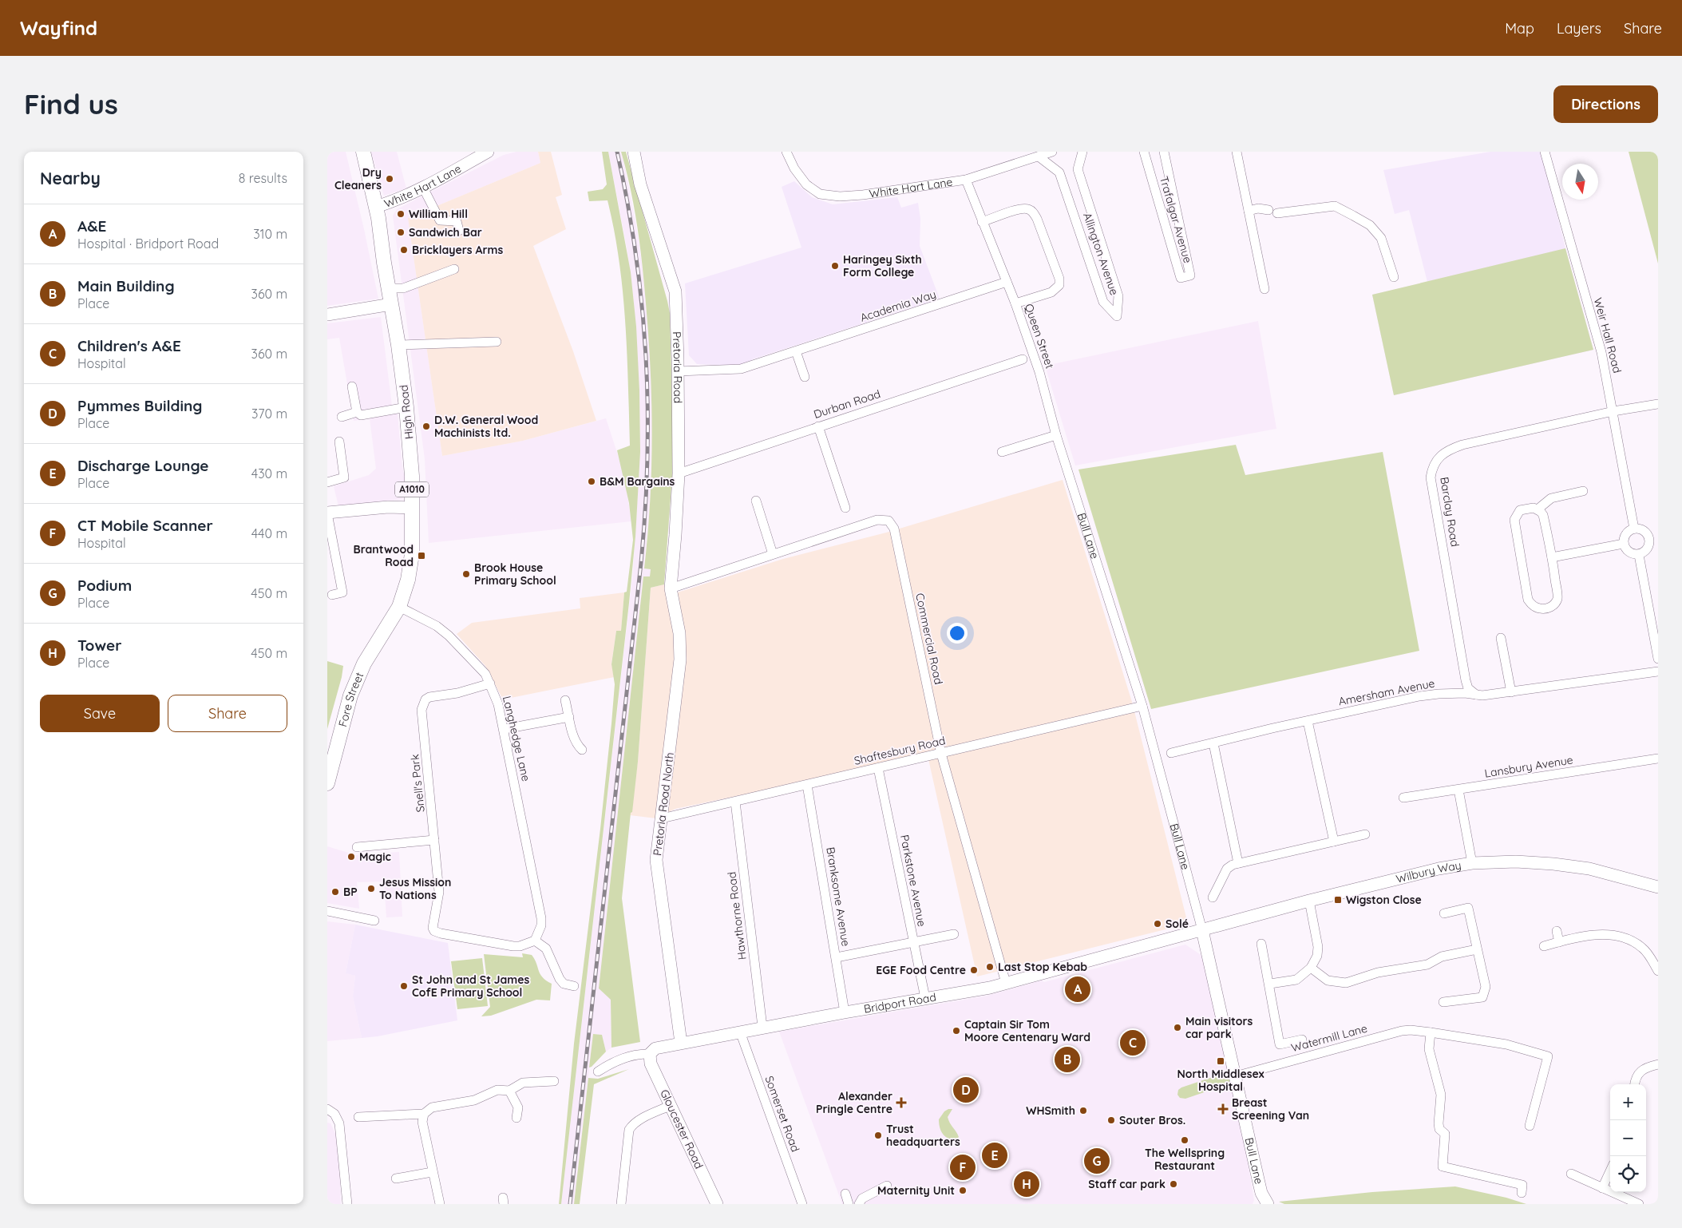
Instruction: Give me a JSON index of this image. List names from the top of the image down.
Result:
{
  "streets": {
    "main road": ["High Road", "A1010", "Fore Street"],
    "street": [
      "White Hart Lane",
      "Trafalgar Avenue",
      "Allington Avenue",
      "Academia Way",
      "Weir Hall Road",
      "Queen Street",
      "Pretoria Road",
      "Durban Road",
      "Barclay Road",
      "Bull Lane",
      "Commercial Road",
      "Amersham Avenue",
      "Langhedge Lane",
      "Shaftesbury Road",
      "Lansbury Avenue",
      "Snell's Park",
      "Pretoria Road North",
      "Wilbury Way",
      "Parkstone Avenue",
      "Branksome Avenue",
      "Hawthorne Road",
      "Bridport Road",
      "Watermill Lane",
      "Somerset Road",
      "Gloucester Road"
    ]
  },
  "crossings": [
    ["White Hart Lane", "Allington Avenue"],
    ["White Hart Lane", "Queen Street"],
    ["White Hart Lane", "High Road"],
    ["Academia Way", "Queen Street"],
    ["Academia Way", "Pretoria Road"],
    ["Weir Hall Road", "Barclay Road"],
    ["Queen Street", "Bull Lane"],
    ["Pretoria Road", "Durban Road"],
    ["Pretoria Road", "Commercial Road"],
    ["Pretoria Road", "Pretoria Road North"],
    ["High Road", "Fore Street"],
    ["High Road", "Langhedge Lane"],
    ["Barclay Road", "Amersham Avenue"],
    ["Bull Lane", "Shaftesbury Road"],
    ["Bull Lane", "Wilbury Way"],
    ["Bull Lane", "Bridport Road"],
    ["Bull Lane", "Watermill Lane"],
    ["Commercial Road", "Shaftesbury Road"],
    ["Commercial Road", "Pretoria Road North"],
    ["Commercial Road", "Bridport Road"],
    ["Langhedge Lane", "Snell's Park"],
    ["Shaftesbury Road", "Pretoria Road North"],
    ["Shaftesbury Road", "Parkstone Avenue"],
    ["Shaftesbury Road", "Branksome Avenue"],
    ["Shaftesbury Road", "Hawthorne Road"],
    ["Pretoria Road North", "Bridport Road"],
    ["Wilbury Way", "Bridport Road"],
    ["Parkstone Avenue", "Bridport Road"],
    ["Branksome Avenue", "Bridport Road"],
    ["Hawthorne Road", "Bridport Road"],
    ["Bridport Road", "Somerset Road"],
    ["Bridport Road", "Gloucester Road"]
  ],
  "places": {
    "other": [
      "Dry Cleaners",
      "William Hill",
      "Sandwich Bar",
      "Bricklayers Arms",
      "Haringey Sixth Form College",
      "D.W. General Wood Machinists ltd.",
      "B&M Bargains",
      "Brook House Primary School",
      "Magic",
      "Jesus Mission To Nations",
      "BP",
      "Solé",
      "Last Stop Kebab",
      "EGE Food Centre",
      "St John and St James CofE Primary School",
      "Main visitors car park",
      "Captain Sir Tom Moore Centenary Ward",
      "WHSmith",
      "Souter Bros.",
      "Trust headquarters",
      "The Wellspring Restaurant",
      "Staff car park",
      "Maternity Unit"
    ],
    "transit": ["Brantwood Road", "Wigston Close", "North Middlesex Hospital"],
    "health": ["Alexander Pringle Centre", "Breast Screening Van"]
  },
  "north": "bottom",
  "page": {
    "header": "Wayfind",
    "nav": ["Map", "Layers", "Share"],
    "buttons": [
      "Directions",
      ["Save", "Share"]
    ],
    "title": "Find us",
    "heading": ["Nearby", "8 results"],
    "list": [
      {
        "mark": "A",
        "name": "A&E",
        "note": "Hospital · Bridport Road",
        "value": "310 m"
      },
      {
        "mark": "B",
        "name": "Main Building",
        "note": "Place",
        "value": "360 m"
      },
      {
        "mark": "C",
        "name": "Children's A&E",
        "note": "Hospital",
        "value": "360 m"
      },
      {
        "mark": "D",
        "name": "Pymmes Building",
        "note": "Place",
        "value": "370 m"
      },
      {
        "mark": "E",
        "name": "Discharge Lounge",
        "note": "Place",
        "value": "430 m"
      },
      {
        "mark": "F",
        "name": "CT Mobile Scanner",
        "note": "Hospital",
        "value": "440 m"
      },
      {
        "mark": "G",
        "name": "Podium",
        "note": "Place",
        "value": "450 m"
      },
      {
        "mark": "H",
        "name": "Tower",
        "note": "Place",
        "value": "450 m"
      }
    ],
    "pins": [
      "A",
      "C",
      "B",
      "D",
      "E",
      "G",
      "F",
      "H"
    ],
    "map_buttons": ["+", "−"]
  }
}
